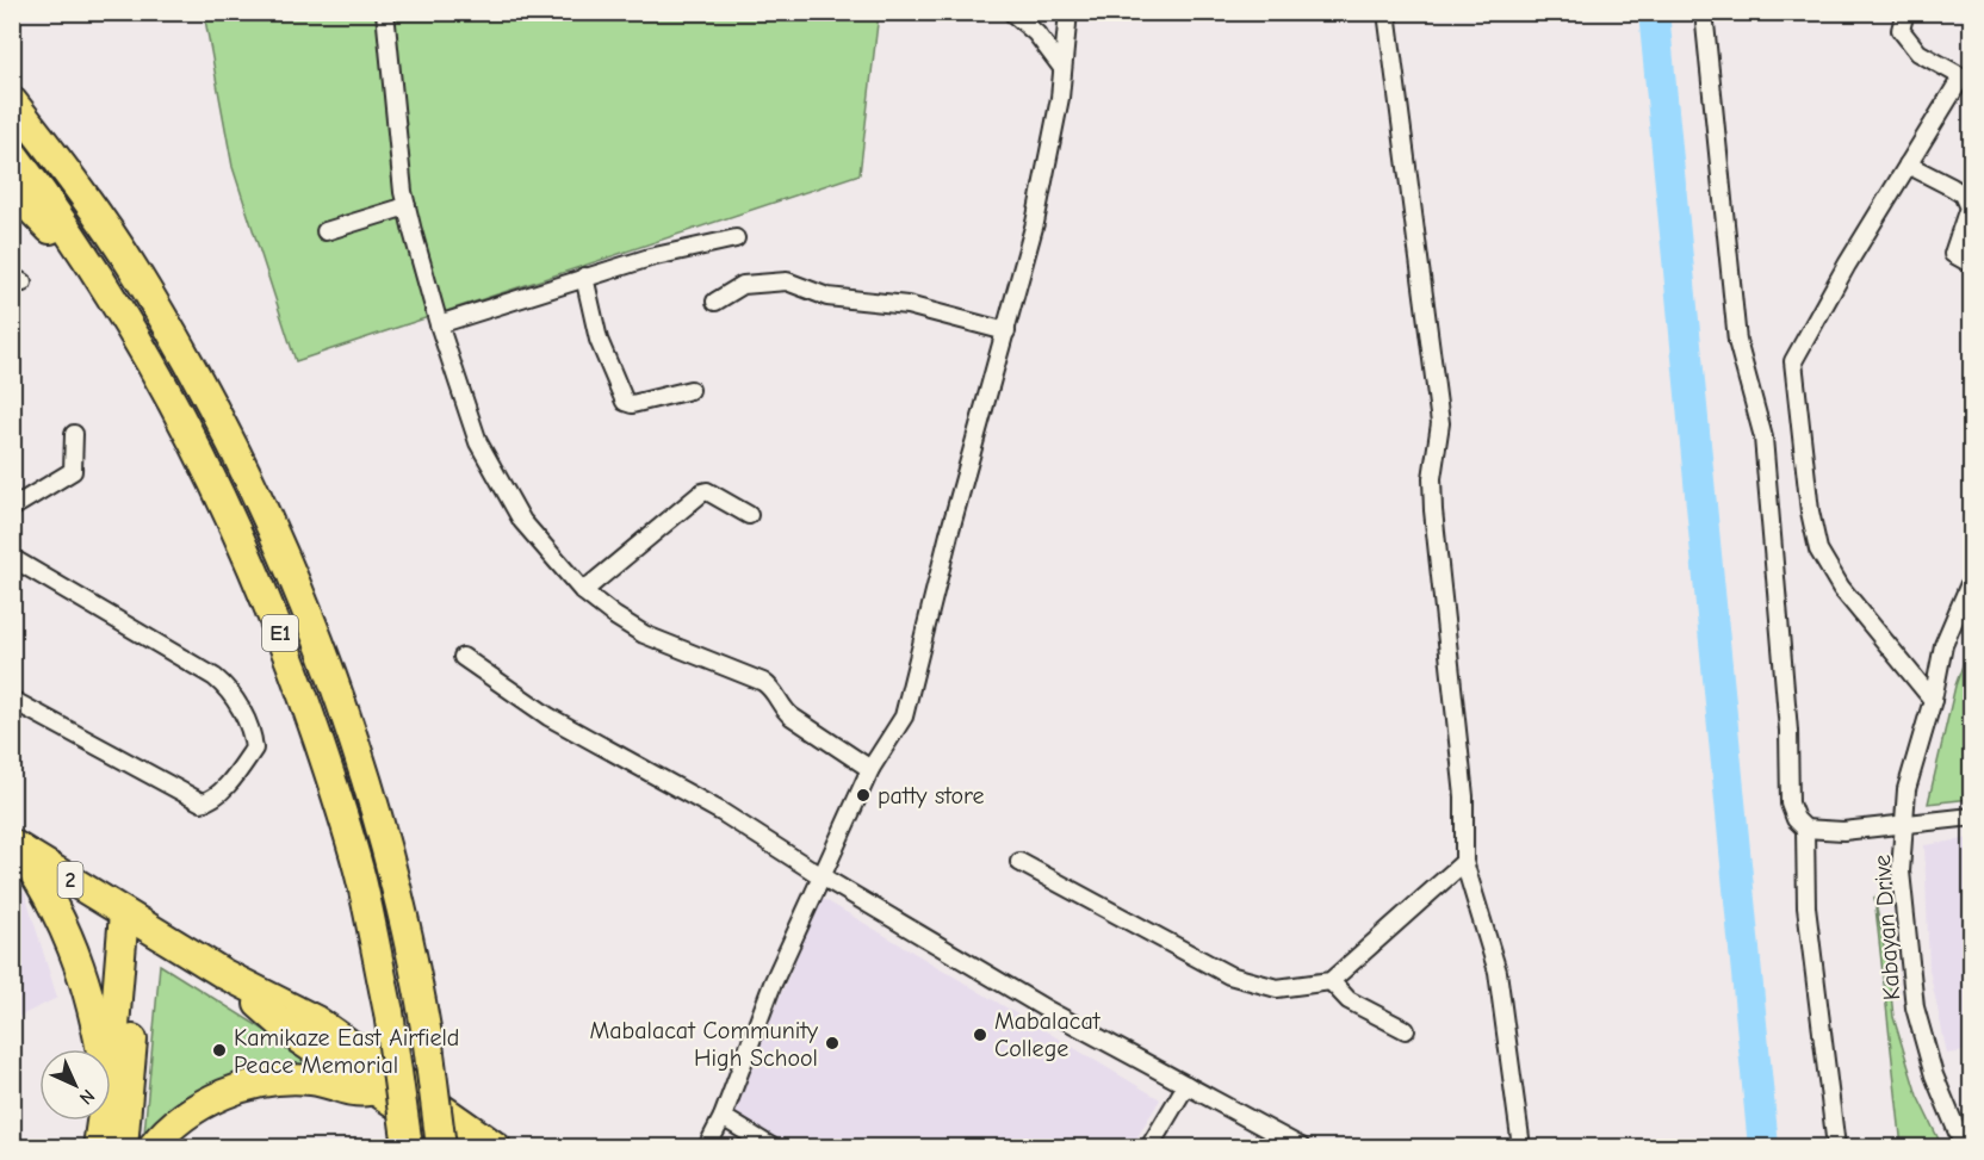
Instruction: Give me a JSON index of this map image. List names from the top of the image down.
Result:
{
  "streets": {
    "highway": ["E1", "2"],
    "street": ["Kabayan Drive"]
  },
  "places": [
    "patty store",
    "Mabalacat College",
    "Mabalacat Community High School",
    "Kamikaze East Airfield Peace Memorial"
  ],
  "north": "bottom right"
}
